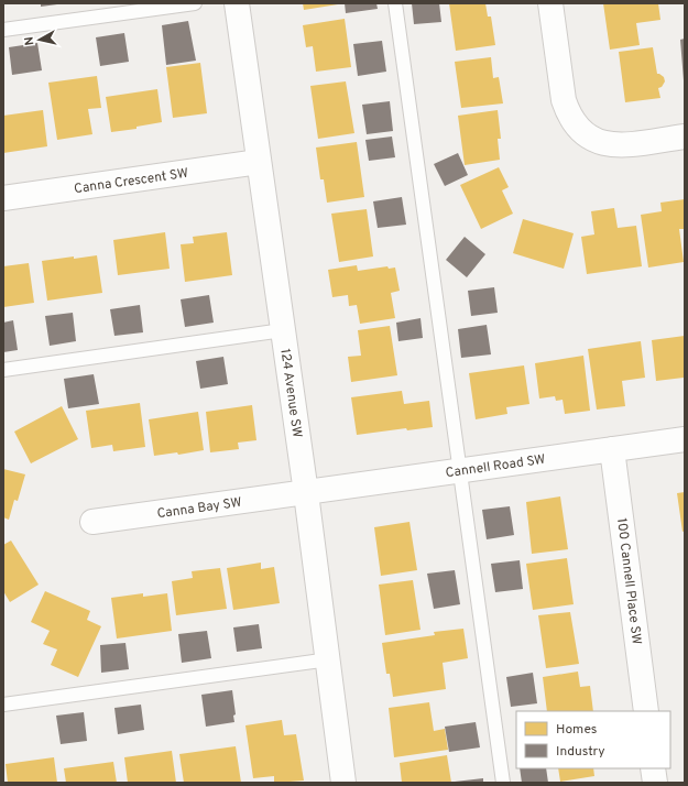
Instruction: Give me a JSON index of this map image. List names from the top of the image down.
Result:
{
  "streets": {
    "street": [
      "Canna Crescent SW",
      "124 Avenue SW",
      "Cannell Road SW",
      "Canna Bay SW",
      "100 Cannell Place SW"
    ]
  },
  "crossings": [
    ["Canna Crescent SW", "124 Avenue SW"],
    ["124 Avenue SW", "Cannell Road SW"],
    ["124 Avenue SW", "Canna Bay SW"],
    ["Cannell Road SW", "Canna Bay SW"],
    ["Cannell Road SW", "100 Cannell Place SW"]
  ],
  "legend": ["Homes", "Industry"],
  "north": "left"
}
